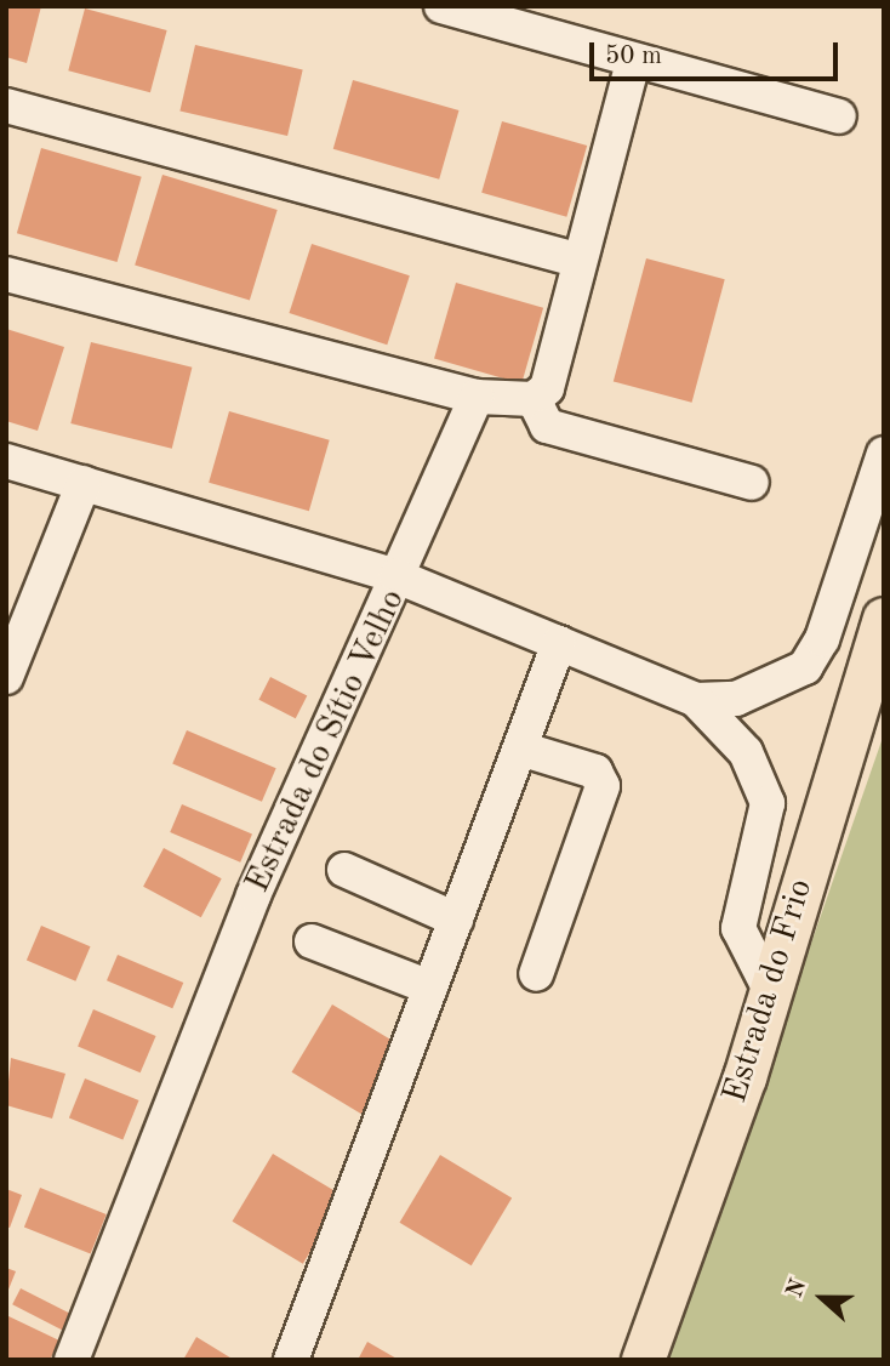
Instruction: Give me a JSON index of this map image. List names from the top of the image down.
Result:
{
  "streets": {
    "main road": ["Estrada do Frio"],
    "street": ["Estrada do Sítio Velho"]
  },
  "crossings": [
    ["Estrada do Sítio Velho", "Estrada do Frio"]
  ],
  "scale_bar": "50 m",
  "north": "left"
}
